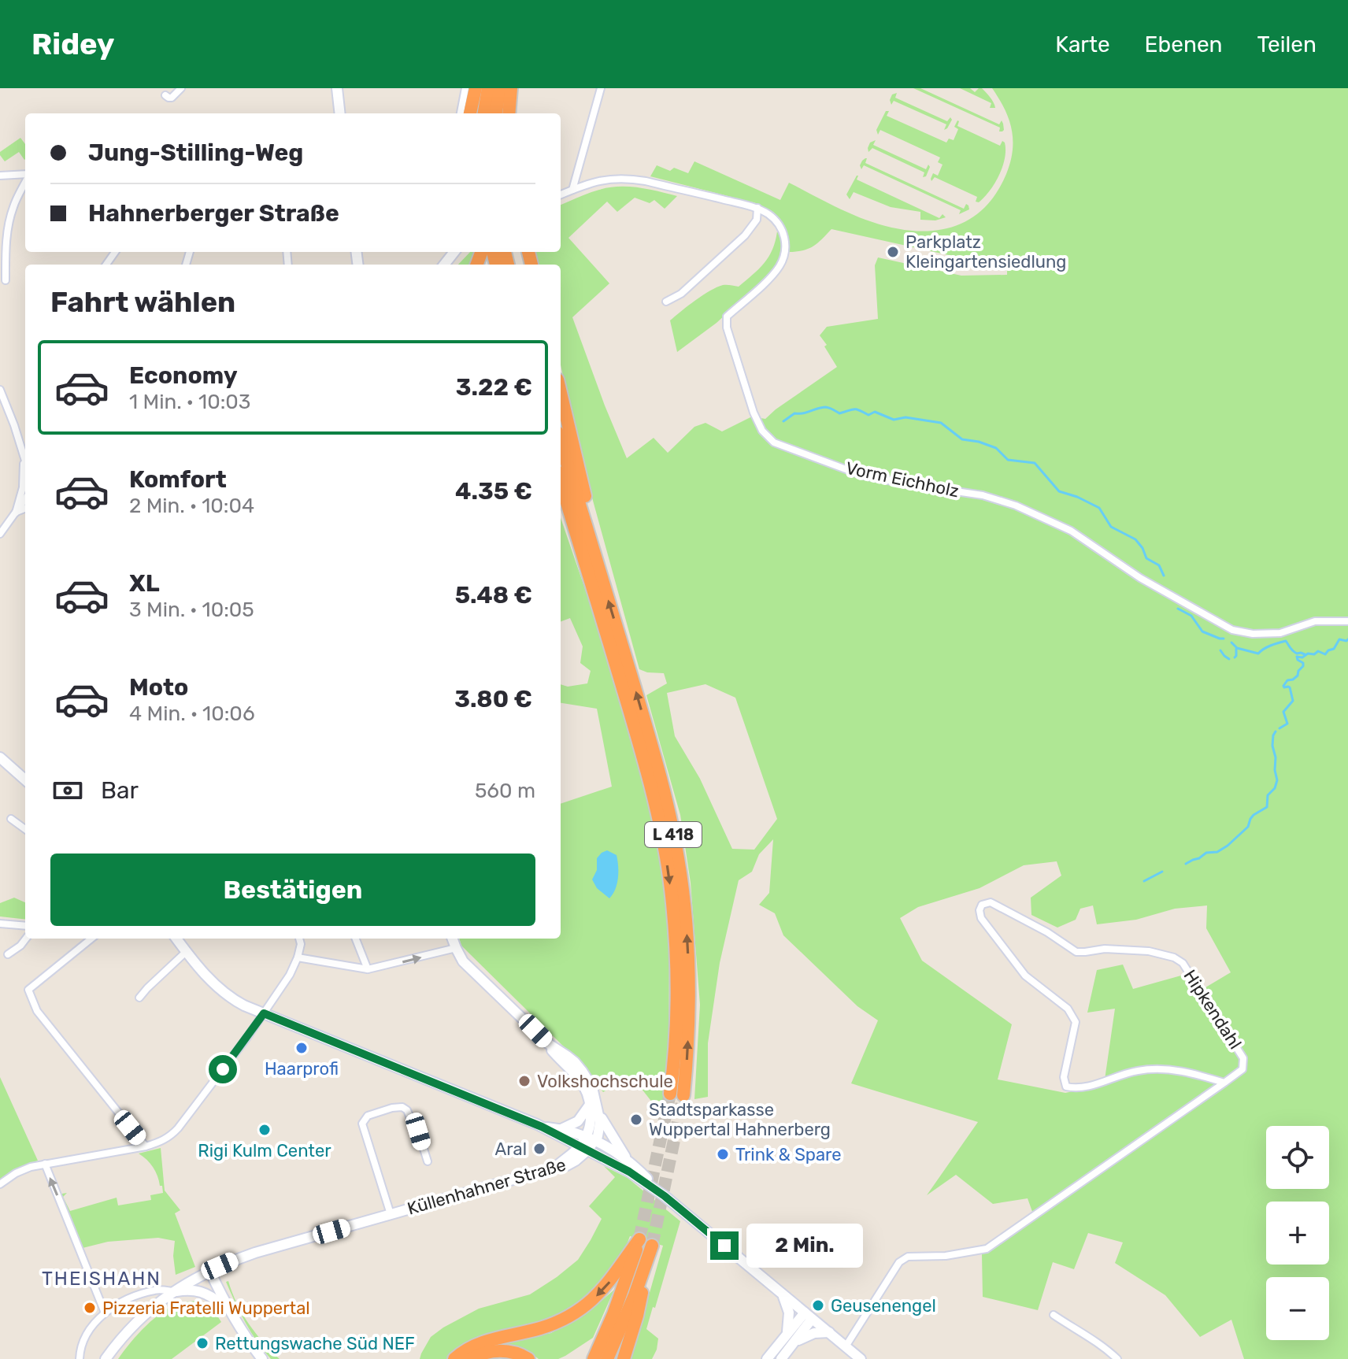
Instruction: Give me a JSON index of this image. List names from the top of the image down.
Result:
{
  "streets": {
    "highway": ["L 418"],
    "main road": ["Küllenhahner Straße"],
    "street": ["Vorm Eichholz", "Hipkendahl"]
  },
  "districts": ["THEISHAHN"],
  "places": [
    "Parkplatz Kleingartensiedlung",
    "Haarprofi",
    "Volkshochschule",
    "Stadtsparkasse Wuppertal Hahnerberg",
    "Rigi Kulm Center",
    "Aral",
    "Trink & Spare",
    "Geusenengel",
    "Pizzeria Fratelli Wuppertal",
    "Rettungswache Süd NEF"
  ],
  "page": {
    "header": "Ridey",
    "nav": ["Karte", "Ebenen", "Teilen"],
    "banner": ["Jung-Stilling-Weg", "Hahnerberger Straße"],
    "heading": "Fahrt wählen",
    "list": [
      {
        "name": "Economy",
        "note": "1 Min. · 10:03",
        "value": "3.22 €"
      },
      {
        "name": "Komfort",
        "note": "2 Min. · 10:04",
        "value": "4.35 €"
      },
      {
        "name": "XL",
        "note": "3 Min. · 10:05",
        "value": "5.48 €"
      },
      {
        "name": "Moto",
        "note": "4 Min. · 10:06",
        "value": "3.80 €"
      }
    ],
    "pay": ["Bar", "560 m"],
    "buttons": "Bestätigen",
    "map_buttons": ["+", "−"],
    "bubble": "2 Min."
  }
}
